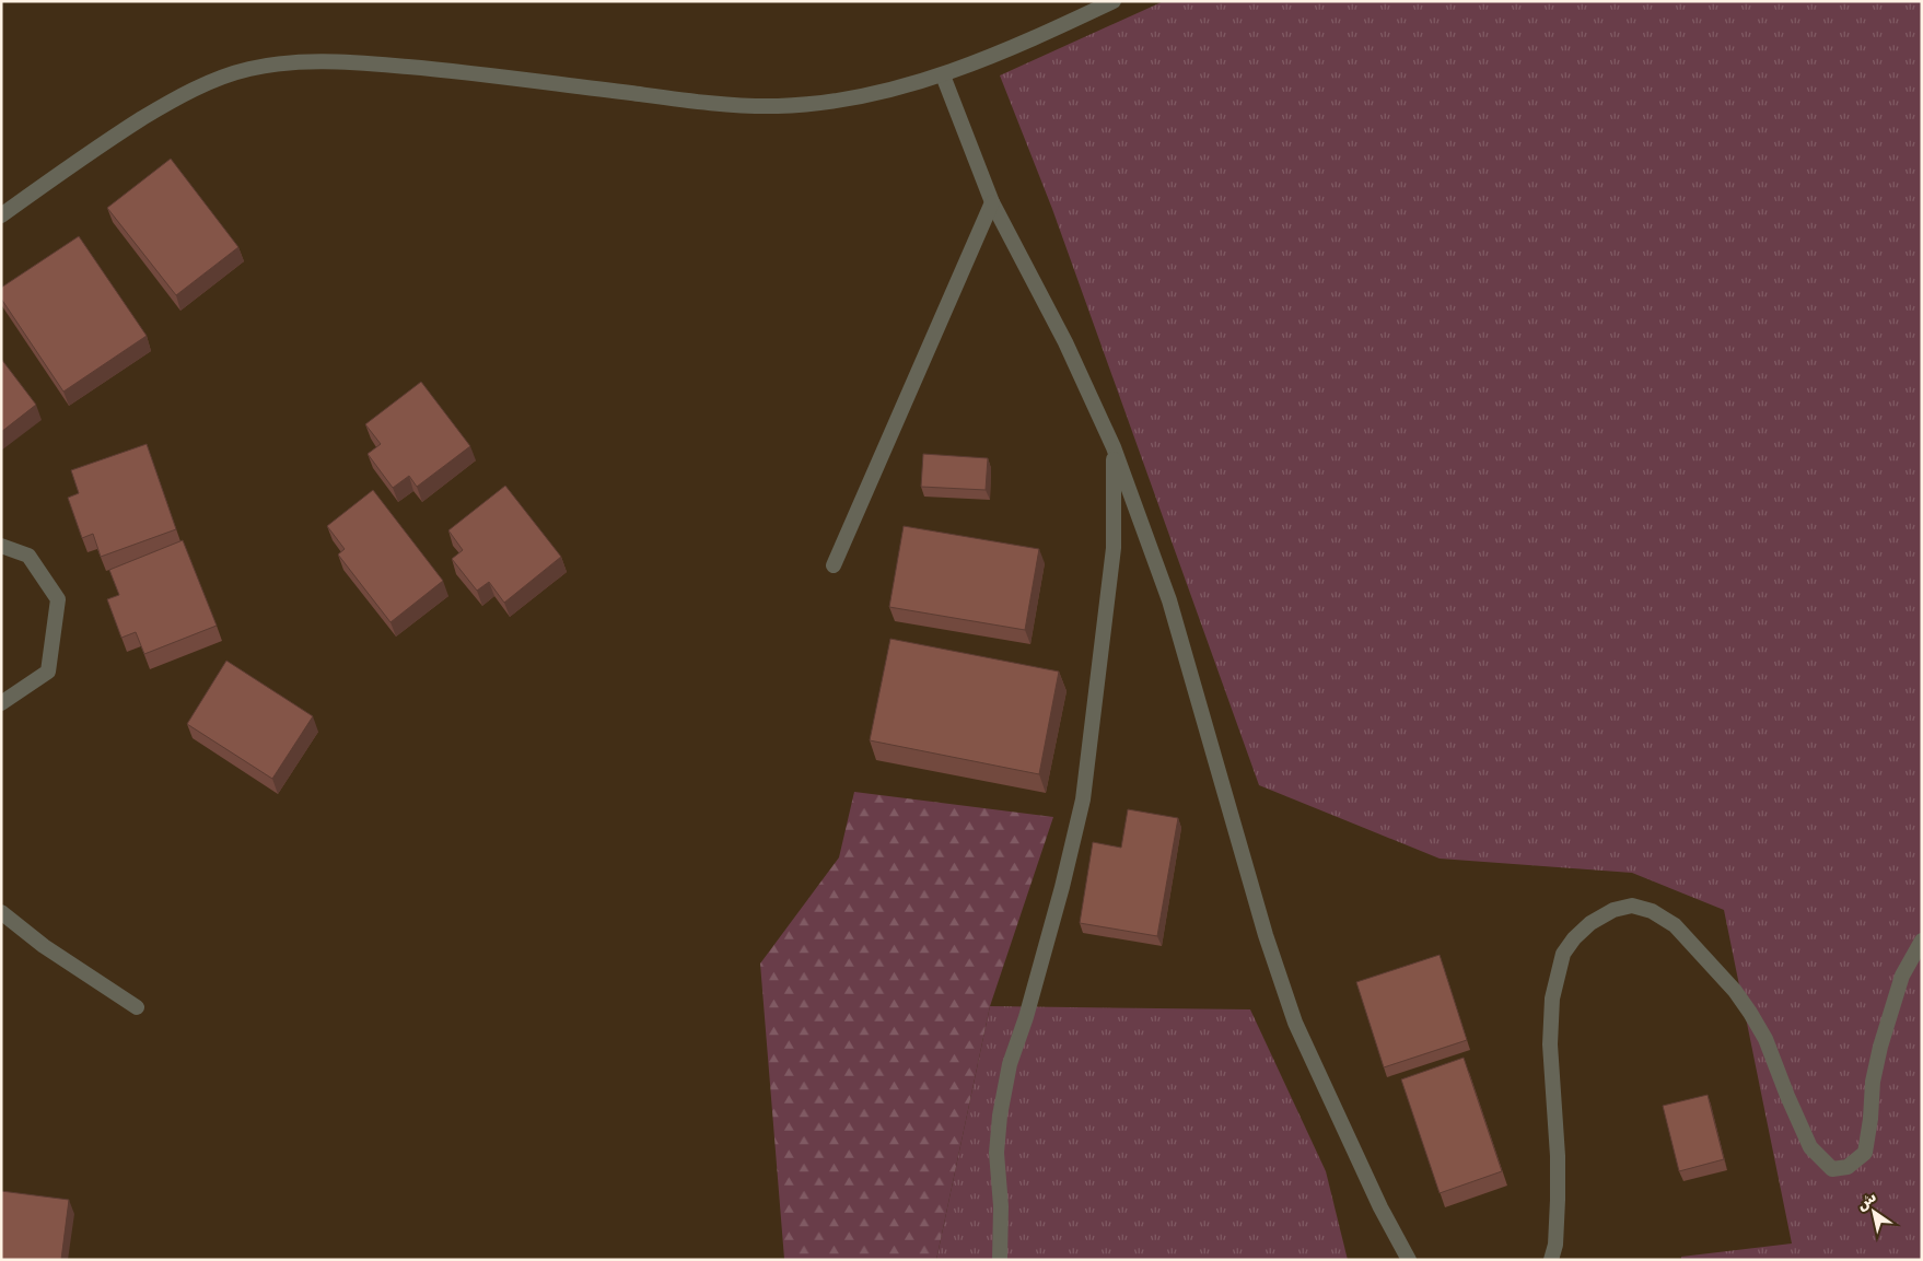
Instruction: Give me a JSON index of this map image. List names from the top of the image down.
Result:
{
  "north": "top left"
}
